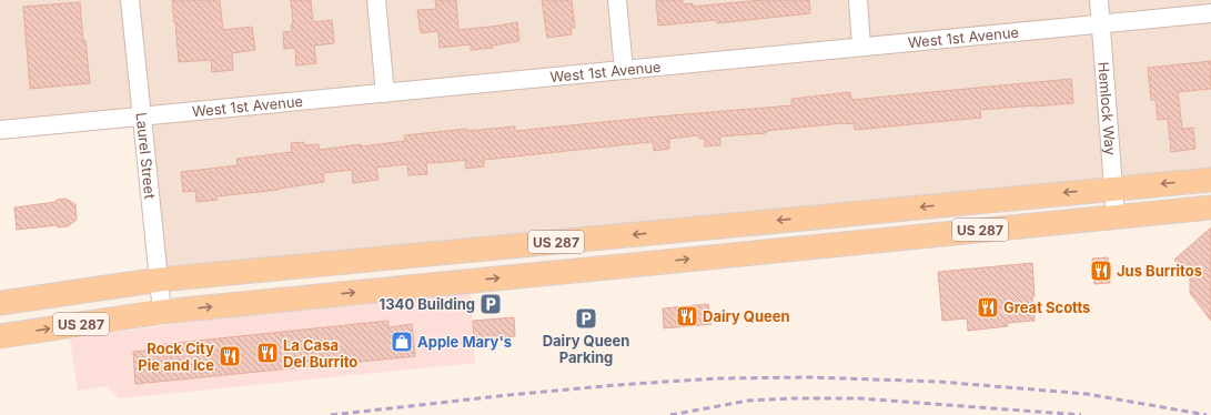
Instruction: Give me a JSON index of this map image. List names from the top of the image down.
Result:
{
  "streets": {
    "main road": ["US 287"],
    "street": ["West 1st Avenue", "Hemlock Way", "Laurel Street"]
  },
  "crossings": [
    ["West 1st Avenue", "Hemlock Way"],
    ["West 1st Avenue", "Laurel Street"],
    ["Hemlock Way", "US 287"],
    ["Laurel Street", "US 287"]
  ],
  "places": {
    "restaurant": [
      "Jus Burritos",
      "Great Scotts",
      "Dairy Queen",
      "La Casa Del Burrito",
      "Rock City Pie and Ice"
    ],
    "parking": ["1340 Building", "Dairy Queen Parking"],
    "shop": ["Apple Mary's"]
  }
}
